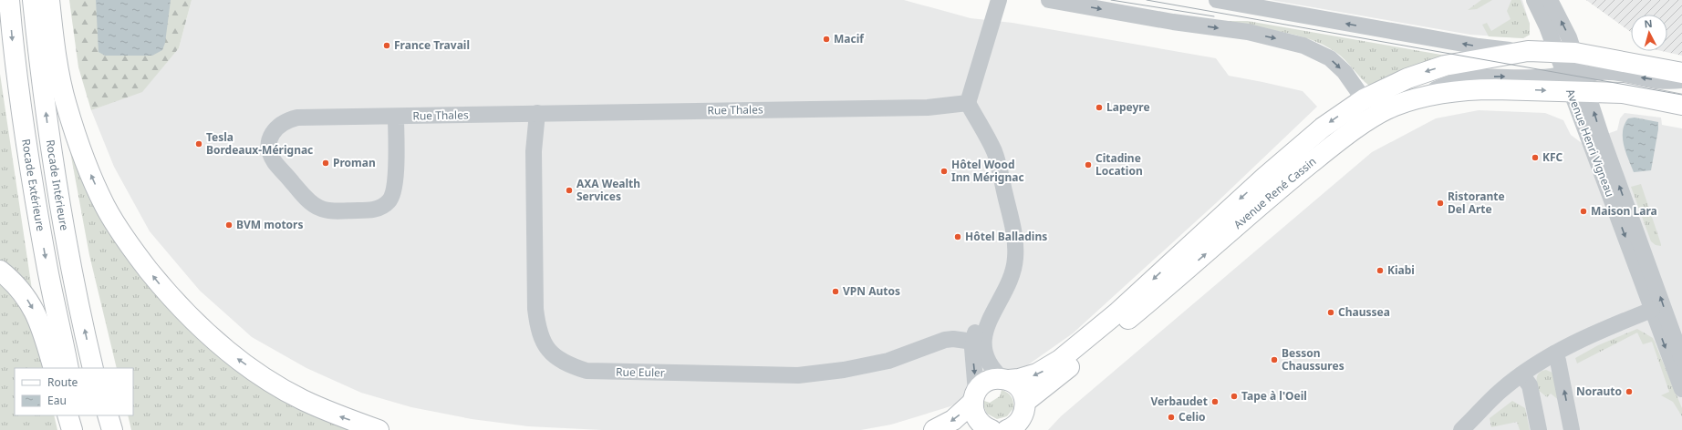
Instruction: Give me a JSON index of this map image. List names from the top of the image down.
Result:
{
  "streets": {
    "main road": ["Rocade Extérieure", "Rocade Intérieure", "Avenue René Cassin"],
    "street": ["Rue Thales", "Avenue Henri Vigneau", "Rue Euler"]
  },
  "crossings": [
    ["Rue Thales", "Rue Euler"],
    ["Avenue Henri Vigneau", "Avenue René Cassin"]
  ],
  "places": [
    "Macif",
    "France Travail",
    "Lapeyre",
    "Tesla Bordeaux-Mérignac",
    "KFC",
    "Proman",
    "Citadine Location",
    "Hôtel Wood Inn Mérignac",
    "AXA Wealth Services",
    "Ristorante Del Arte",
    "Maison Lara",
    "BVM motors",
    "Hôtel Balladins",
    "Kiabi",
    "VPN Autos",
    "Chaussea",
    "Besson Chaussures",
    "Norauto",
    "Tape à l'Oeil",
    "Verbaudet",
    "Celio"
  ],
  "legend": ["Route", "Eau"],
  "north": "top"
}
